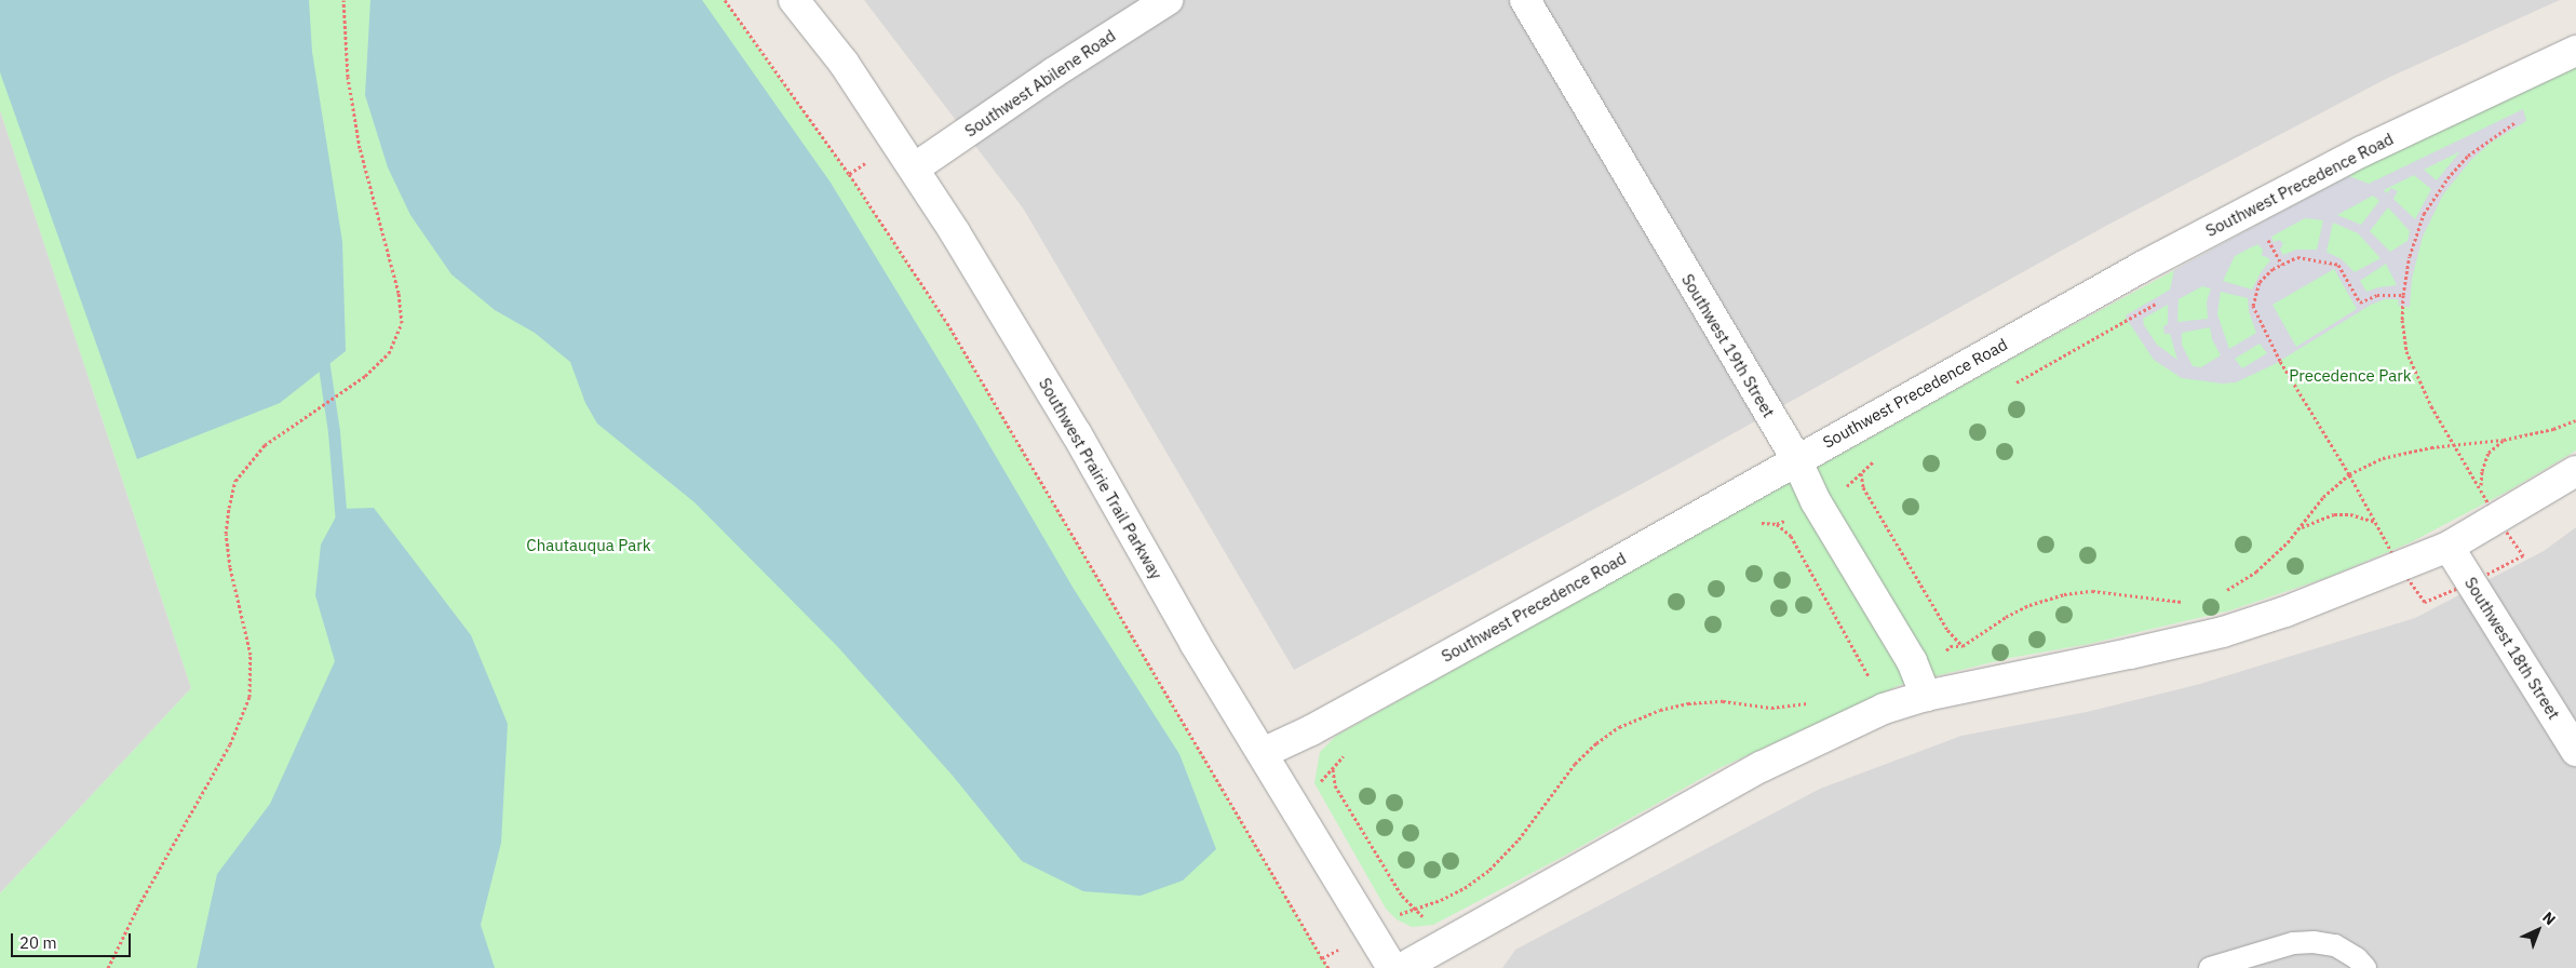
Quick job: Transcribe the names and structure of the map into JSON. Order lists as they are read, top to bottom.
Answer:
{
  "streets": {
    "street": [
      "Southwest Abilene Road",
      "Southwest Precedence Road",
      "Southwest 19th Street",
      "Southwest Prairie Trail Parkway",
      "Southwest 18th Street"
    ]
  },
  "crossings": [
    ["Southwest Abilene Road", "Southwest Prairie Trail Parkway"],
    ["Southwest Precedence Road", "Southwest 19th Street"],
    ["Southwest Precedence Road", "Southwest Prairie Trail Parkway"]
  ],
  "parks": ["Precedence Park", "Chautauqua Park"],
  "scale_bar": "20 m",
  "north": "top right"
}
